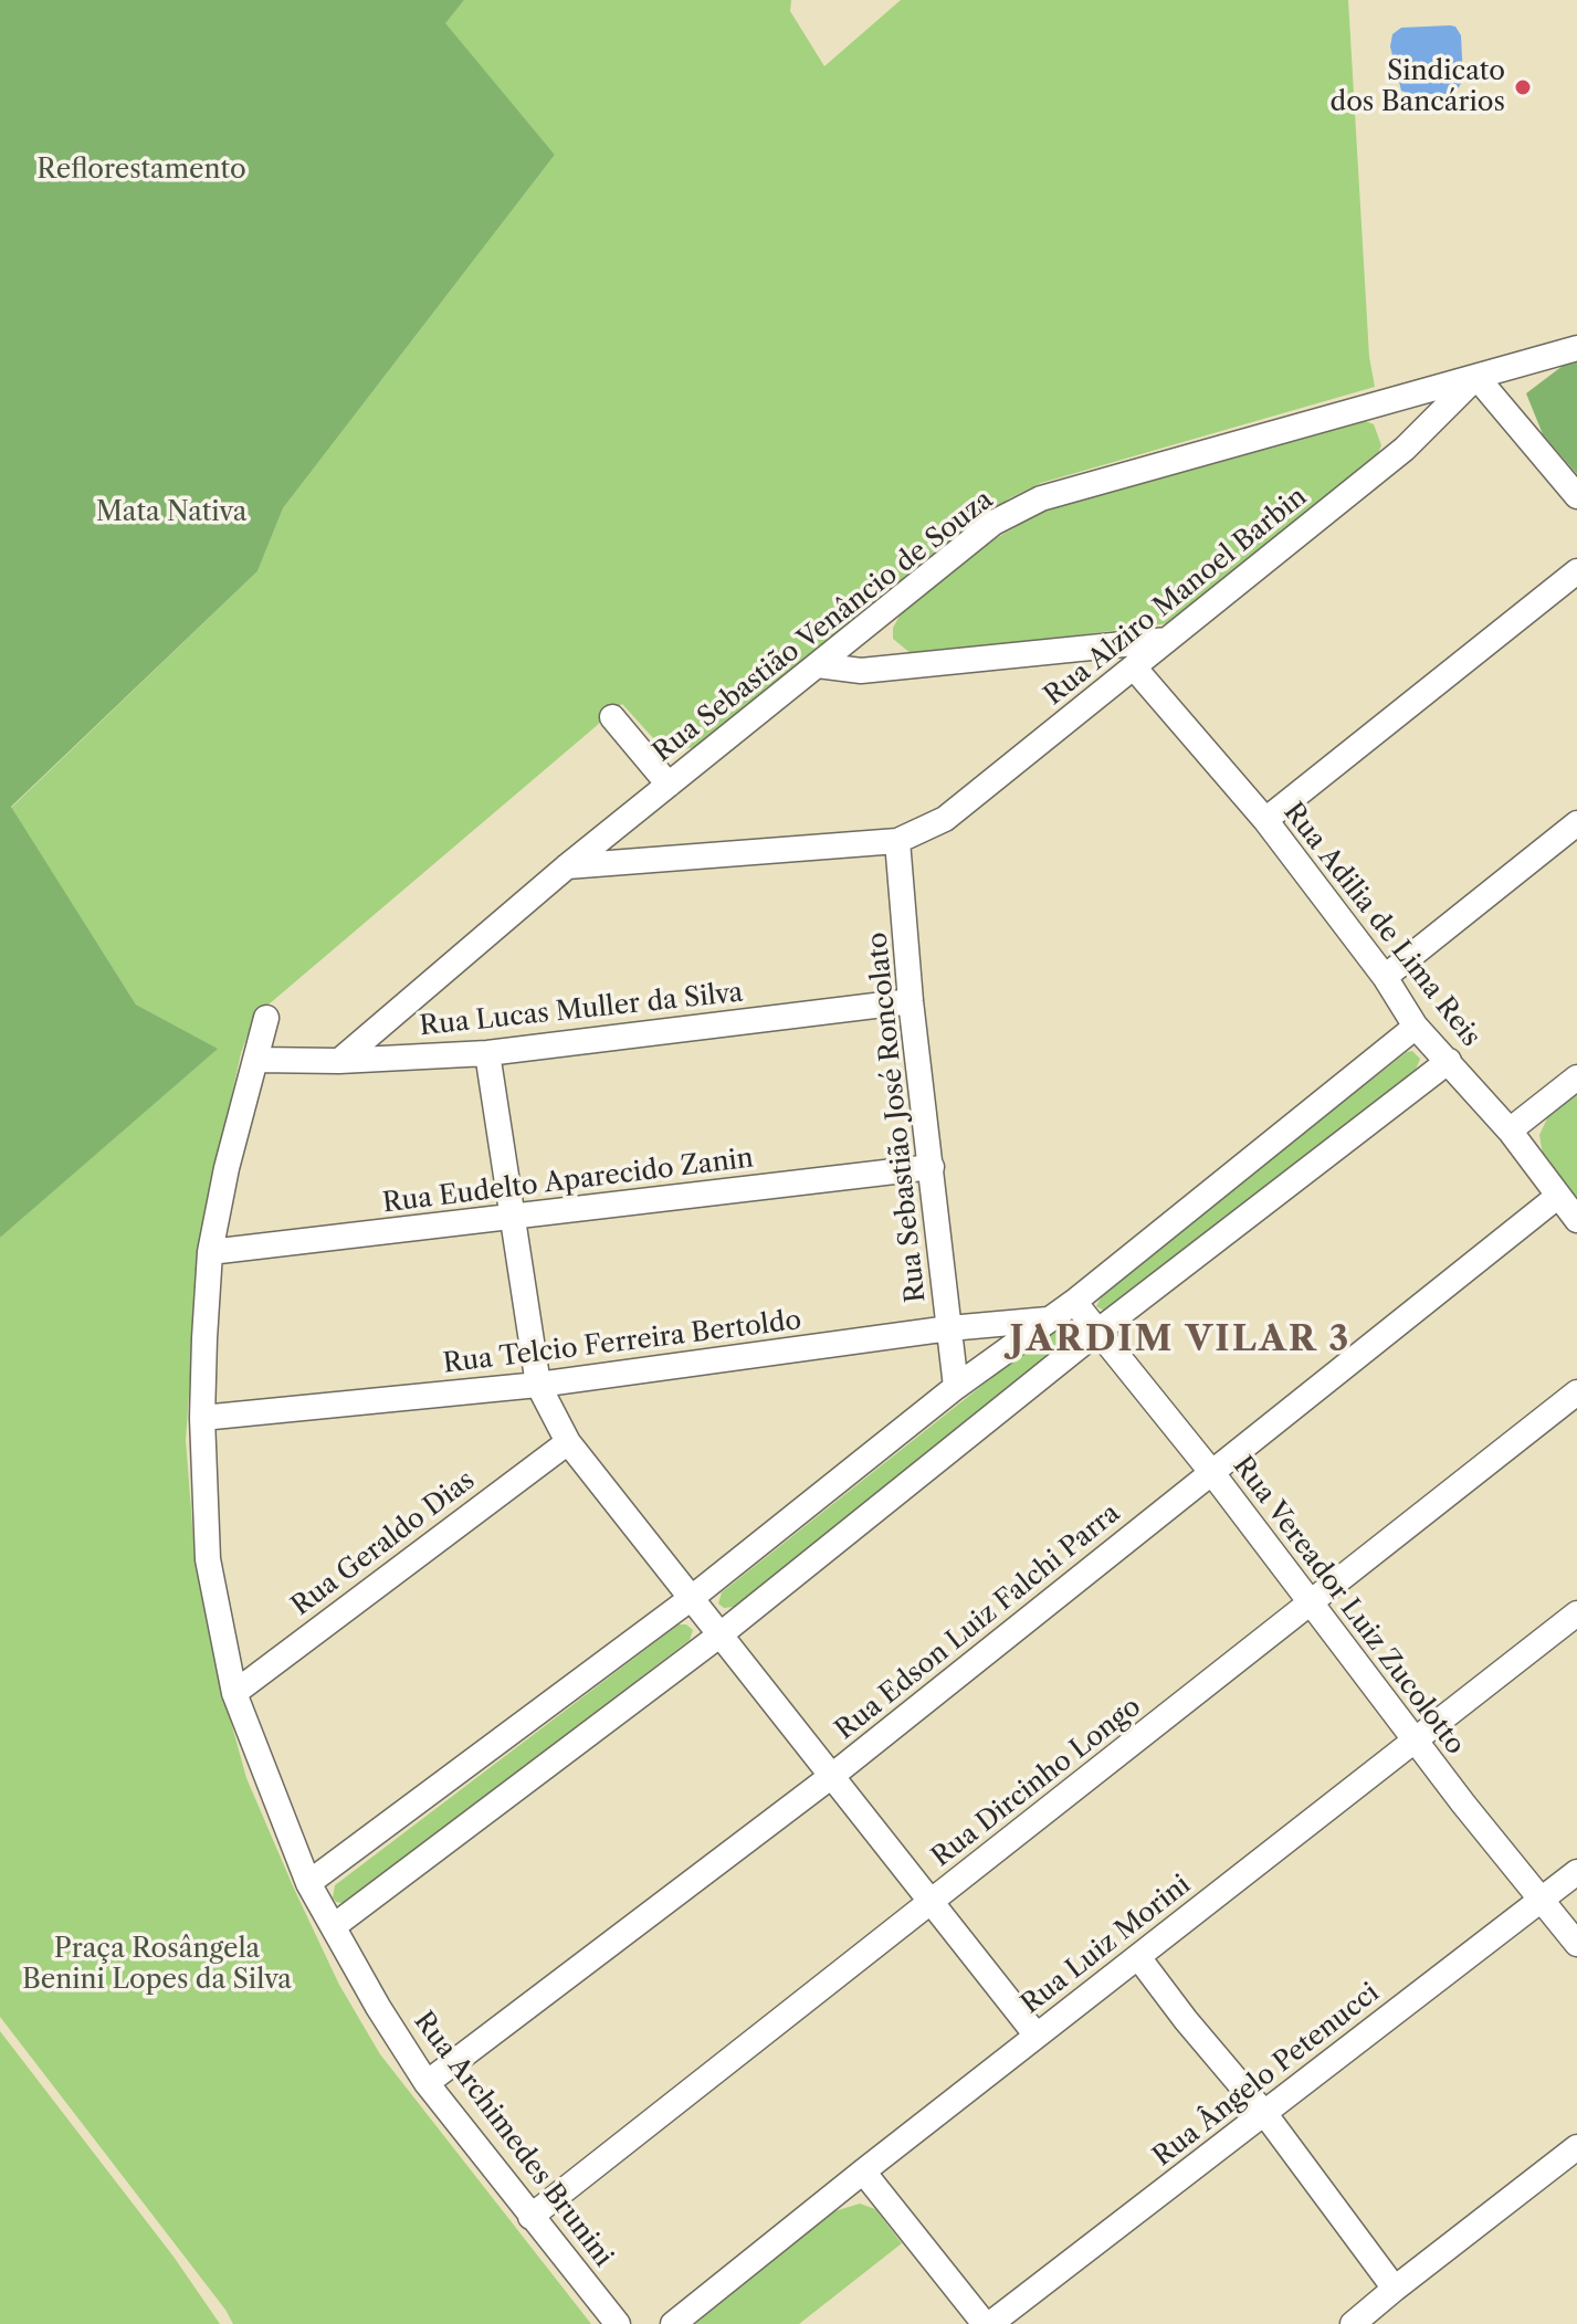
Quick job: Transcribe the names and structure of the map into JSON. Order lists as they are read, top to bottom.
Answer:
{
  "streets": {
    "street": [
      "Rua Alziro Manoel Barbin",
      "Rua Sebastião Venâncio de Souza",
      "Rua Adilia de Lima Reis",
      "Rua Lucas Muller da Silva",
      "Rua Sebastião José Roncolato",
      "Rua Eudelto Aparecido Zanin",
      "Rua Telcio Ferreira Bertoldo",
      "Rua Geraldo Dias",
      "Rua Vereador Luiz Zucolotto",
      "Rua Edson Luiz Falchi Parra",
      "Rua Dircinho Longo",
      "Rua Luiz Morini",
      "Rua Ângelo Petenucci",
      "Rua Archimedes Brunini"
    ]
  },
  "crossings": [
    ["Rua Alziro Manoel Barbin", "Rua Sebastião Venâncio de Souza"],
    ["Rua Alziro Manoel Barbin", "Rua Adilia de Lima Reis"],
    ["Rua Alziro Manoel Barbin", "Rua Sebastião José Roncolato"],
    ["Rua Sebastião Venâncio de Souza", "Rua Lucas Muller da Silva"],
    ["Rua Adilia de Lima Reis", "Rua Edson Luiz Falchi Parra"],
    ["Rua Lucas Muller da Silva", "Rua Sebastião José Roncolato"],
    ["Rua Lucas Muller da Silva", "Rua Archimedes Brunini"],
    ["Rua Sebastião José Roncolato", "Rua Eudelto Aparecido Zanin"],
    ["Rua Sebastião José Roncolato", "Rua Telcio Ferreira Bertoldo"],
    ["Rua Eudelto Aparecido Zanin", "Rua Archimedes Brunini"],
    ["Rua Telcio Ferreira Bertoldo", "Rua Archimedes Brunini"],
    ["Rua Geraldo Dias", "Rua Archimedes Brunini"],
    ["Rua Vereador Luiz Zucolotto", "Rua Edson Luiz Falchi Parra"],
    ["Rua Vereador Luiz Zucolotto", "Rua Dircinho Longo"],
    ["Rua Vereador Luiz Zucolotto", "Rua Luiz Morini"],
    ["Rua Vereador Luiz Zucolotto", "Rua Ângelo Petenucci"],
    ["Rua Edson Luiz Falchi Parra", "Rua Archimedes Brunini"],
    ["Rua Dircinho Longo", "Rua Archimedes Brunini"]
  ],
  "districts": ["JARDIM VILAR 3"],
  "parks": ["Reflorestamento", "Mata Nativa", "Praça Rosângela Benini Lopes da Silva"],
  "places": ["Sindicato dos Bancários"]
}
